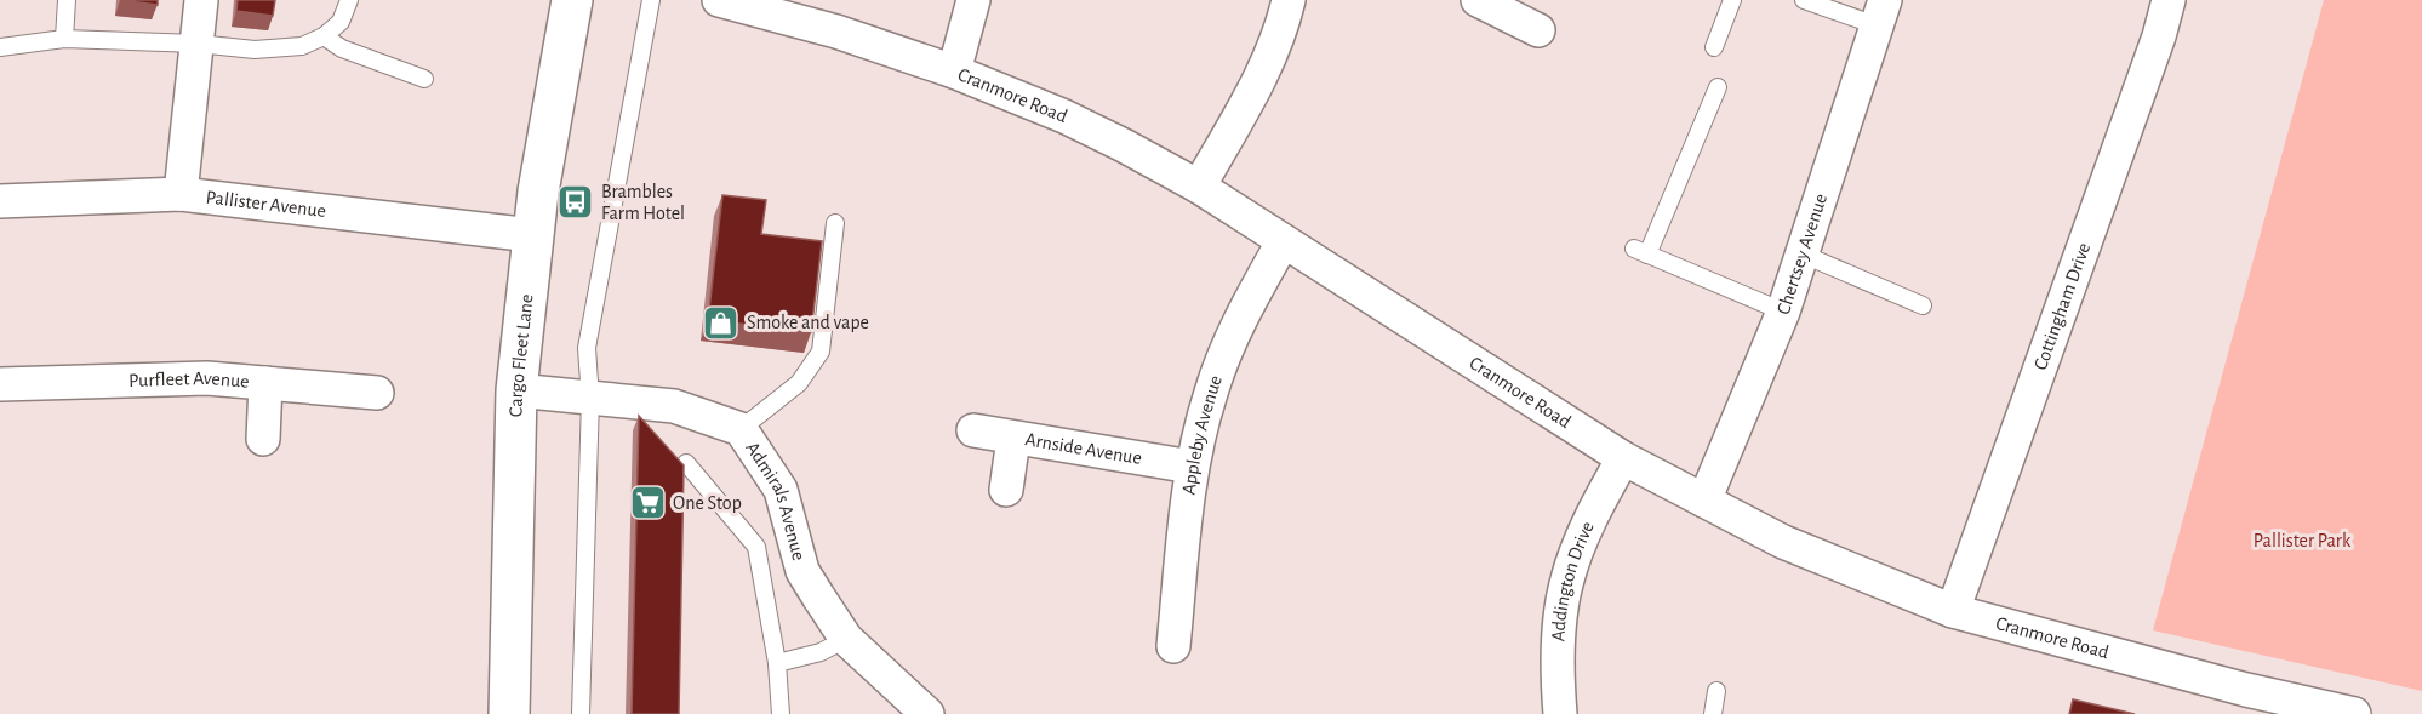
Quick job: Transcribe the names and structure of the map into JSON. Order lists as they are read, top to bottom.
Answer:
{
  "streets": {
    "main road": ["Cargo Fleet Lane"],
    "street": [
      "Cranmore Road",
      "Pallister Avenue",
      "Chertsey Avenue",
      "Cottingham Drive",
      "Purfleet Avenue",
      "Appleby Avenue",
      "Arnside Avenue",
      "Admirals Avenue",
      "Addington Drive"
    ]
  },
  "crossings": [
    ["Cranmore Road", "Chertsey Avenue"],
    ["Cranmore Road", "Cottingham Drive"],
    ["Cranmore Road", "Appleby Avenue"],
    ["Cranmore Road", "Addington Drive"],
    ["Pallister Avenue", "Cargo Fleet Lane"],
    ["Cargo Fleet Lane", "Admirals Avenue"],
    ["Appleby Avenue", "Arnside Avenue"]
  ],
  "parks": ["Pallister Park"],
  "places": {
    "bus stop": ["Brambles Farm Hotel"],
    "shop": ["Smoke and vape"],
    "supermarket": ["One Stop"]
  }
}
